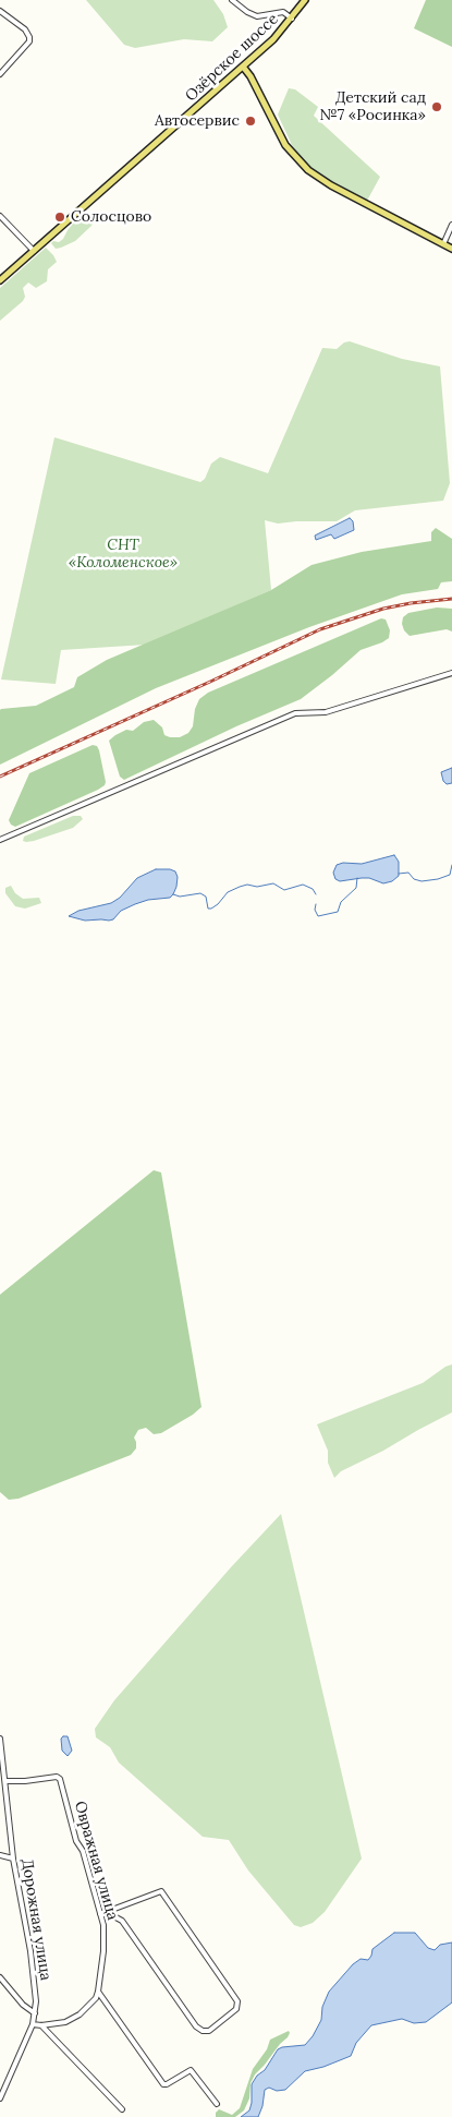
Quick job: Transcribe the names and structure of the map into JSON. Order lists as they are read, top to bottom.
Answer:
{
  "streets": {
    "main road": ["Озёрское шоссе"],
    "street": ["Овражная улица", "Дорожная улица"]
  },
  "crossings": [
    ["Овражная улица", "Дорожная улица"]
  ],
  "parks": ["СНТ «Коломенское»"],
  "places": ["Детский сад №7 «Росинка»", "Автосервис", "Солосцово"]
}
